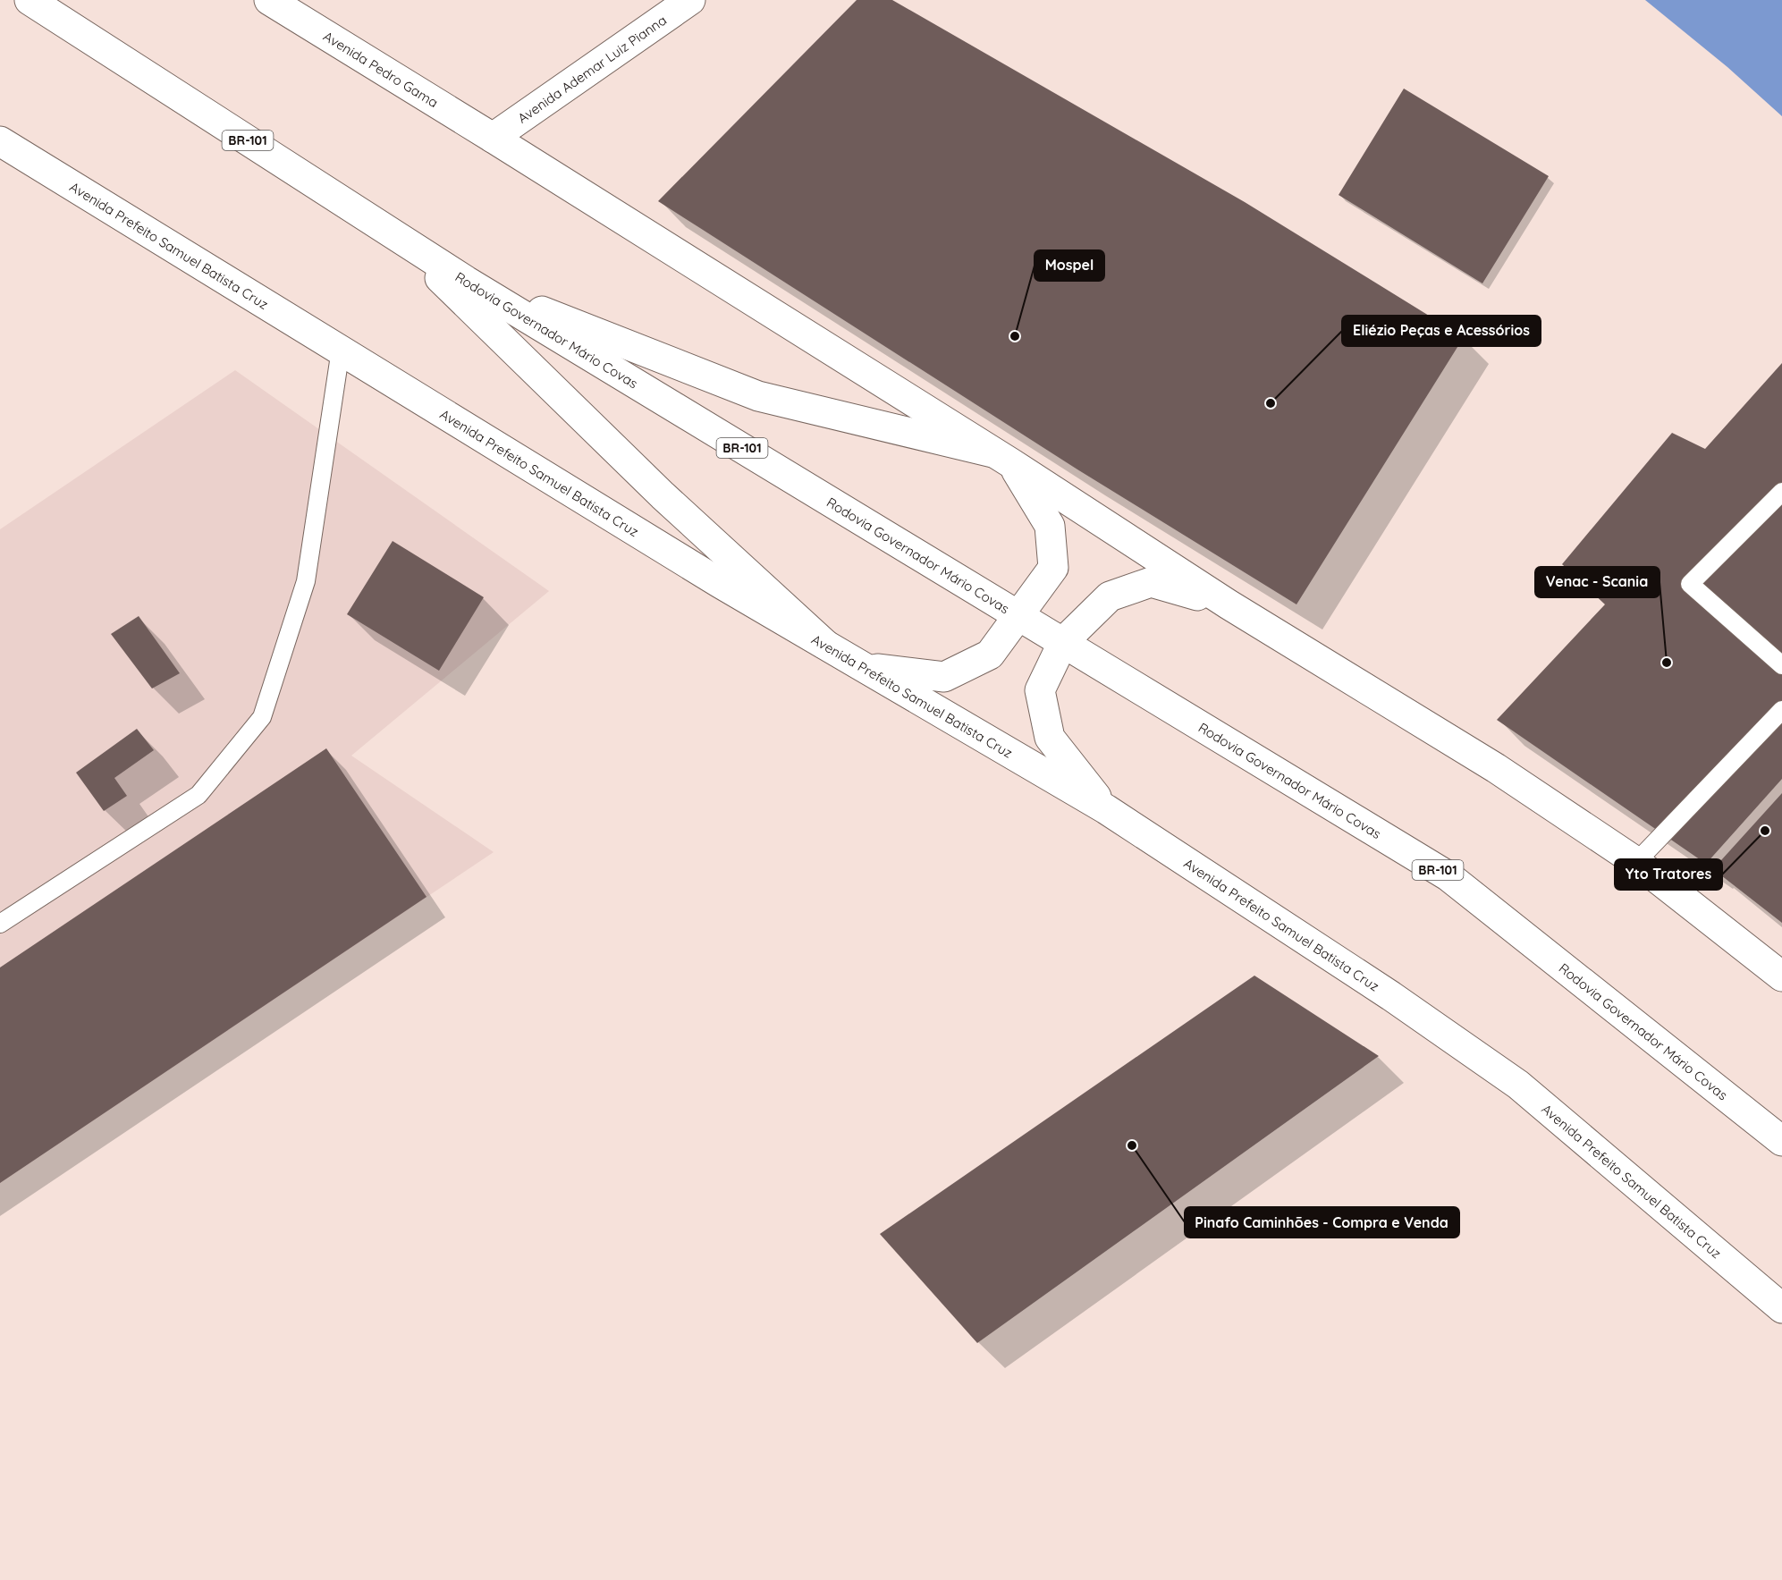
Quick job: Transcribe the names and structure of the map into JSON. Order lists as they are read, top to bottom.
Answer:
{
  "streets": {
    "main road": [
      "Avenida Pedro Gama",
      "Avenida Ademar Luiz Pianna",
      "BR-101",
      "Avenida Prefeito Samuel Batista Cruz",
      "Rodovia Governador Mário Covas"
    ]
  },
  "crossings": [
    ["Avenida Pedro Gama", "Avenida Ademar Luiz Pianna"]
  ],
  "places": [
    "Mospel",
    "Eliézio Peças e Acessórios",
    "Venac - Scania",
    "Yto Tratores",
    "Pinafo Caminhões - Compra e Venda"
  ]
}
